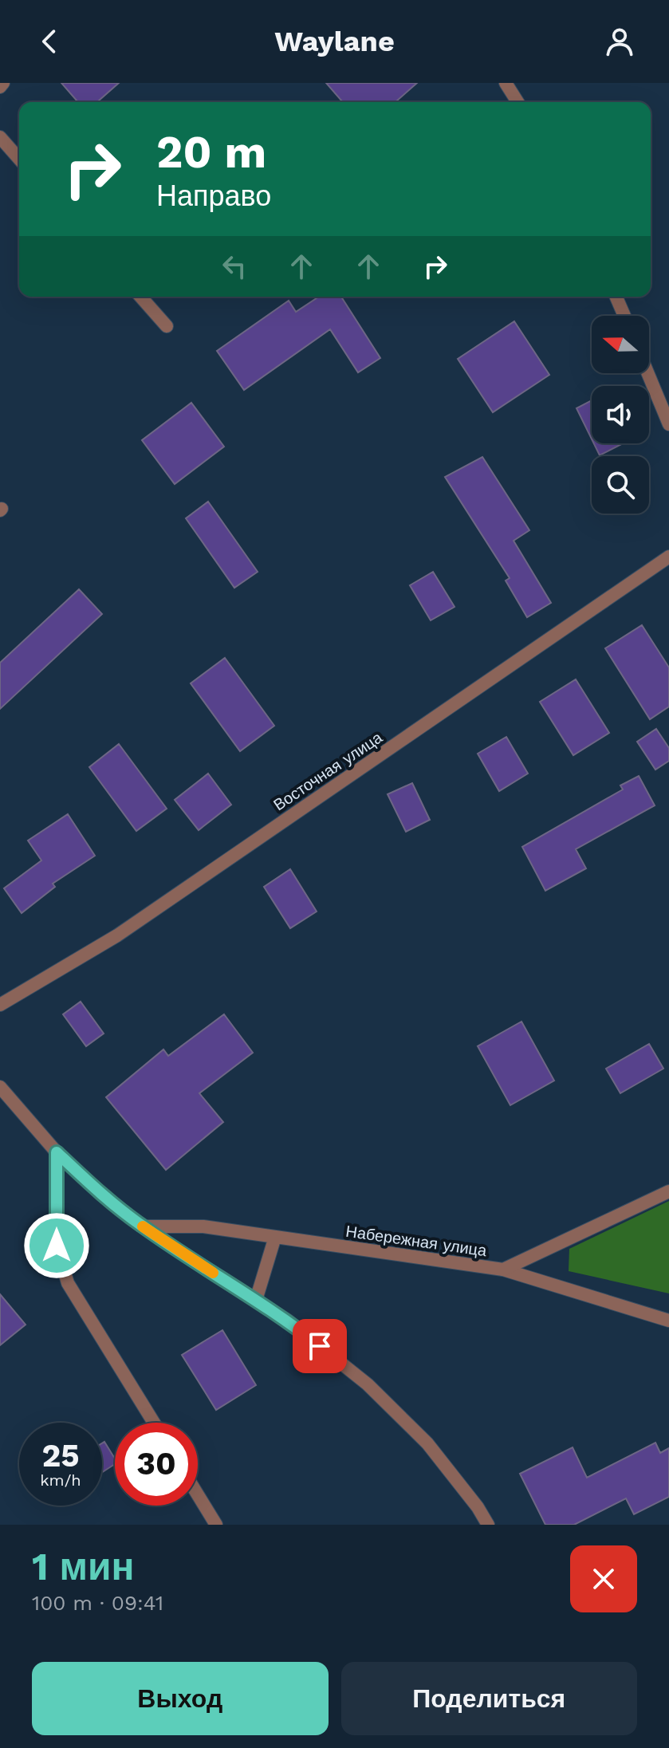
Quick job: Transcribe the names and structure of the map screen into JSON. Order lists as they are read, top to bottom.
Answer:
{
  "streets": {
    "street": ["Восточная улица", "Набережная улица"]
  },
  "north": "left",
  "page": {
    "header": "Waylane",
    "turn": ["20 m", "Направо"],
    "speed": "25 km/h",
    "limit": "30",
    "heading": ["1 мин", "100 m · 09:41"],
    "buttons": ["Выход", "Поделиться"]
  }
}
